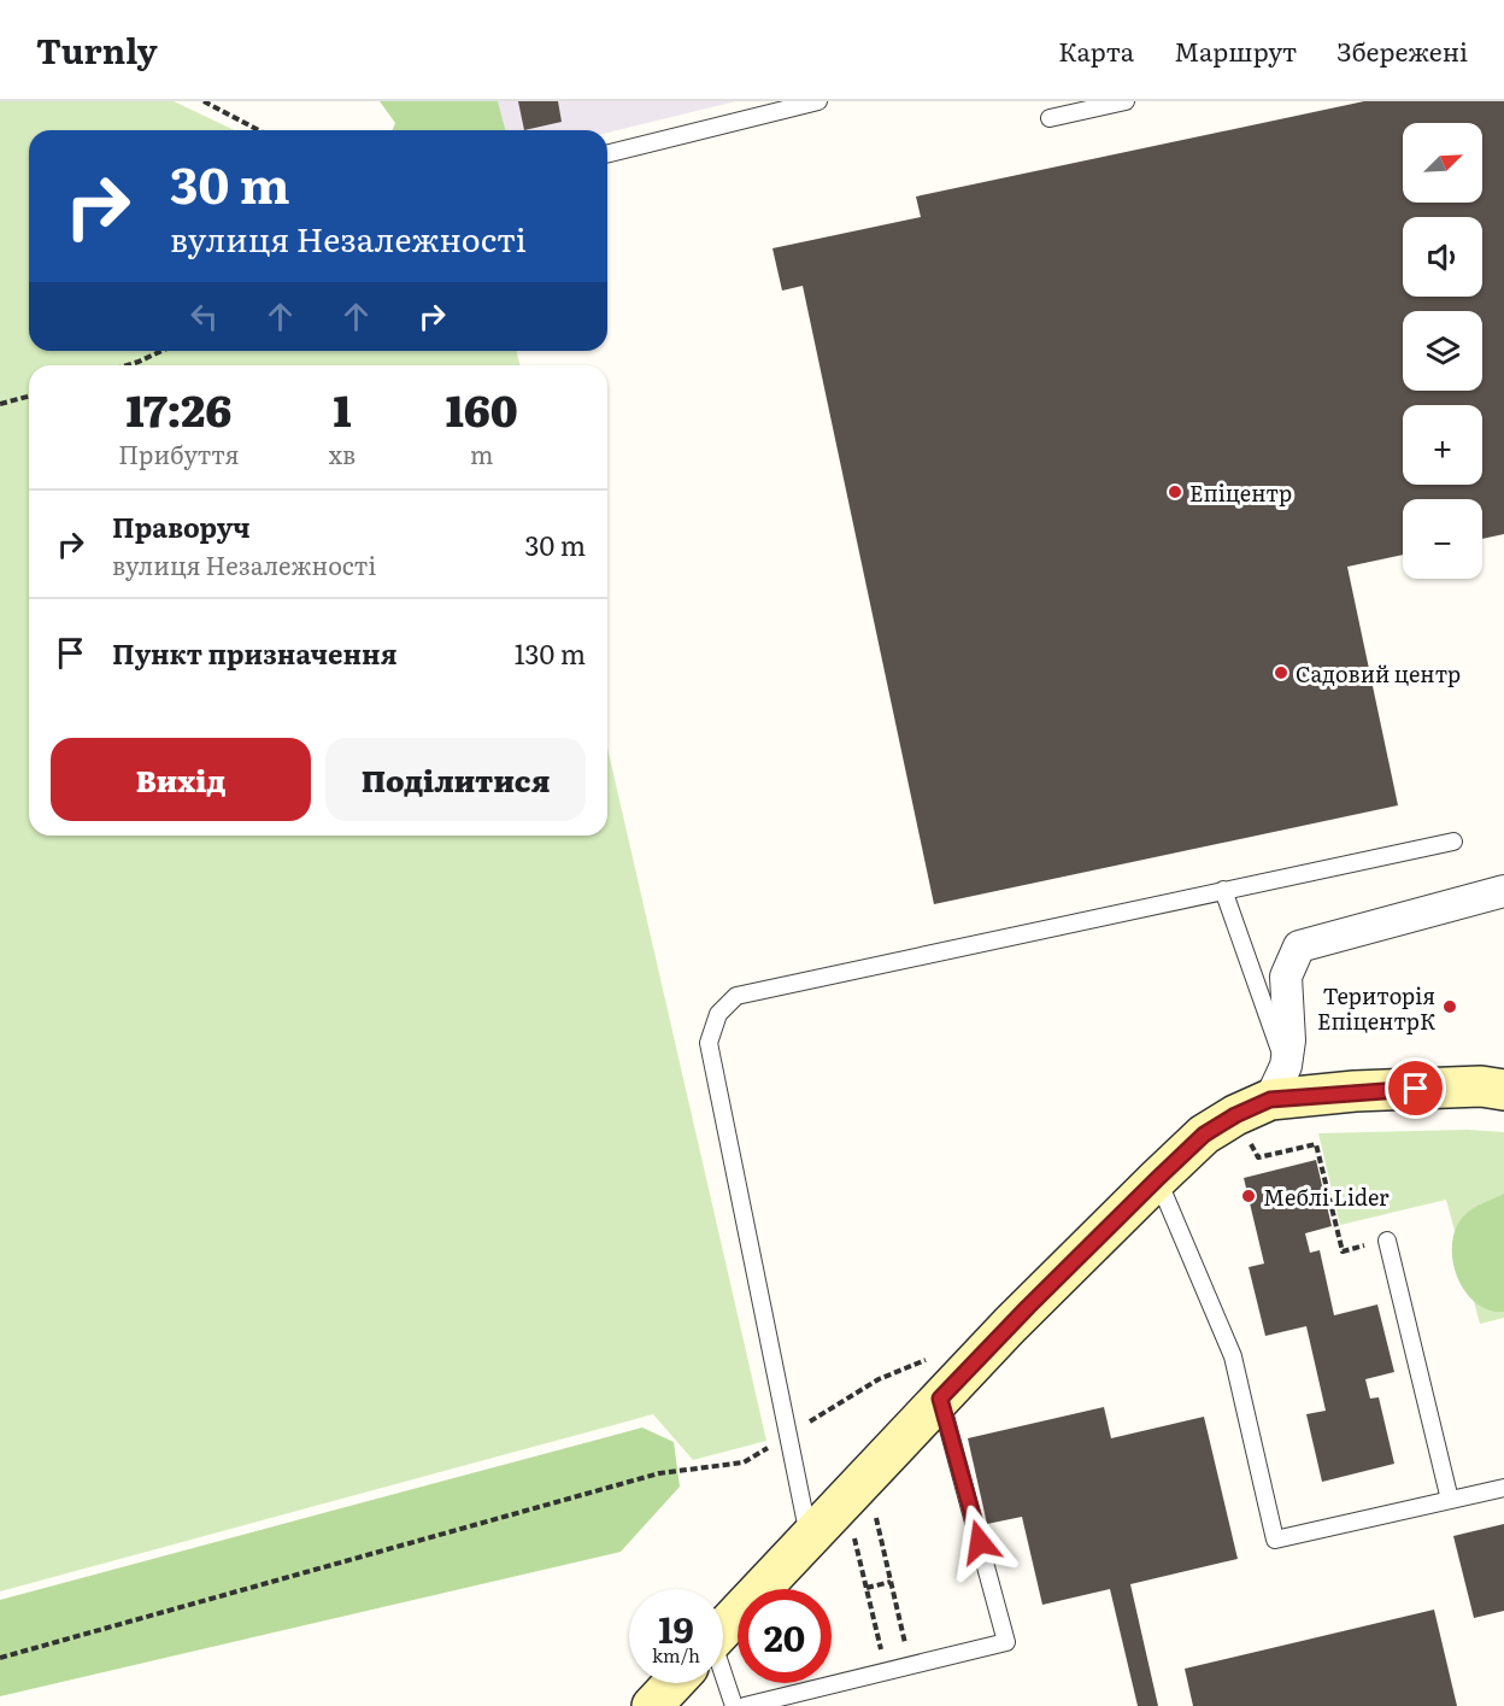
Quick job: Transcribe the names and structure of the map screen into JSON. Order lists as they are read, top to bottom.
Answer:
{
  "places": [
    "Епіцентр",
    "Садовий центр",
    "Територія ЕпіцентрК",
    "Меблі Lider"
  ],
  "north": "top right",
  "page": {
    "header": "Turnly",
    "nav": ["Карта", "Маршрут", "Збережені"],
    "map_buttons": ["+", "−"],
    "turn": ["30 m", "вулиця Незалежності"],
    "eta": [
      "17:26",
      "Прибуття",
      "1",
      "хв",
      "160",
      "m"
    ],
    "list": [
      {
        "name": "Праворуч",
        "note": "вулиця Незалежності",
        "value": "30 m"
      },
      {
        "name": "Пункт призначення",
        "value": "130 m"
      }
    ],
    "buttons": ["Вихід", "Поділитися"],
    "speed": "19 km/h",
    "limit": "20"
  }
}
